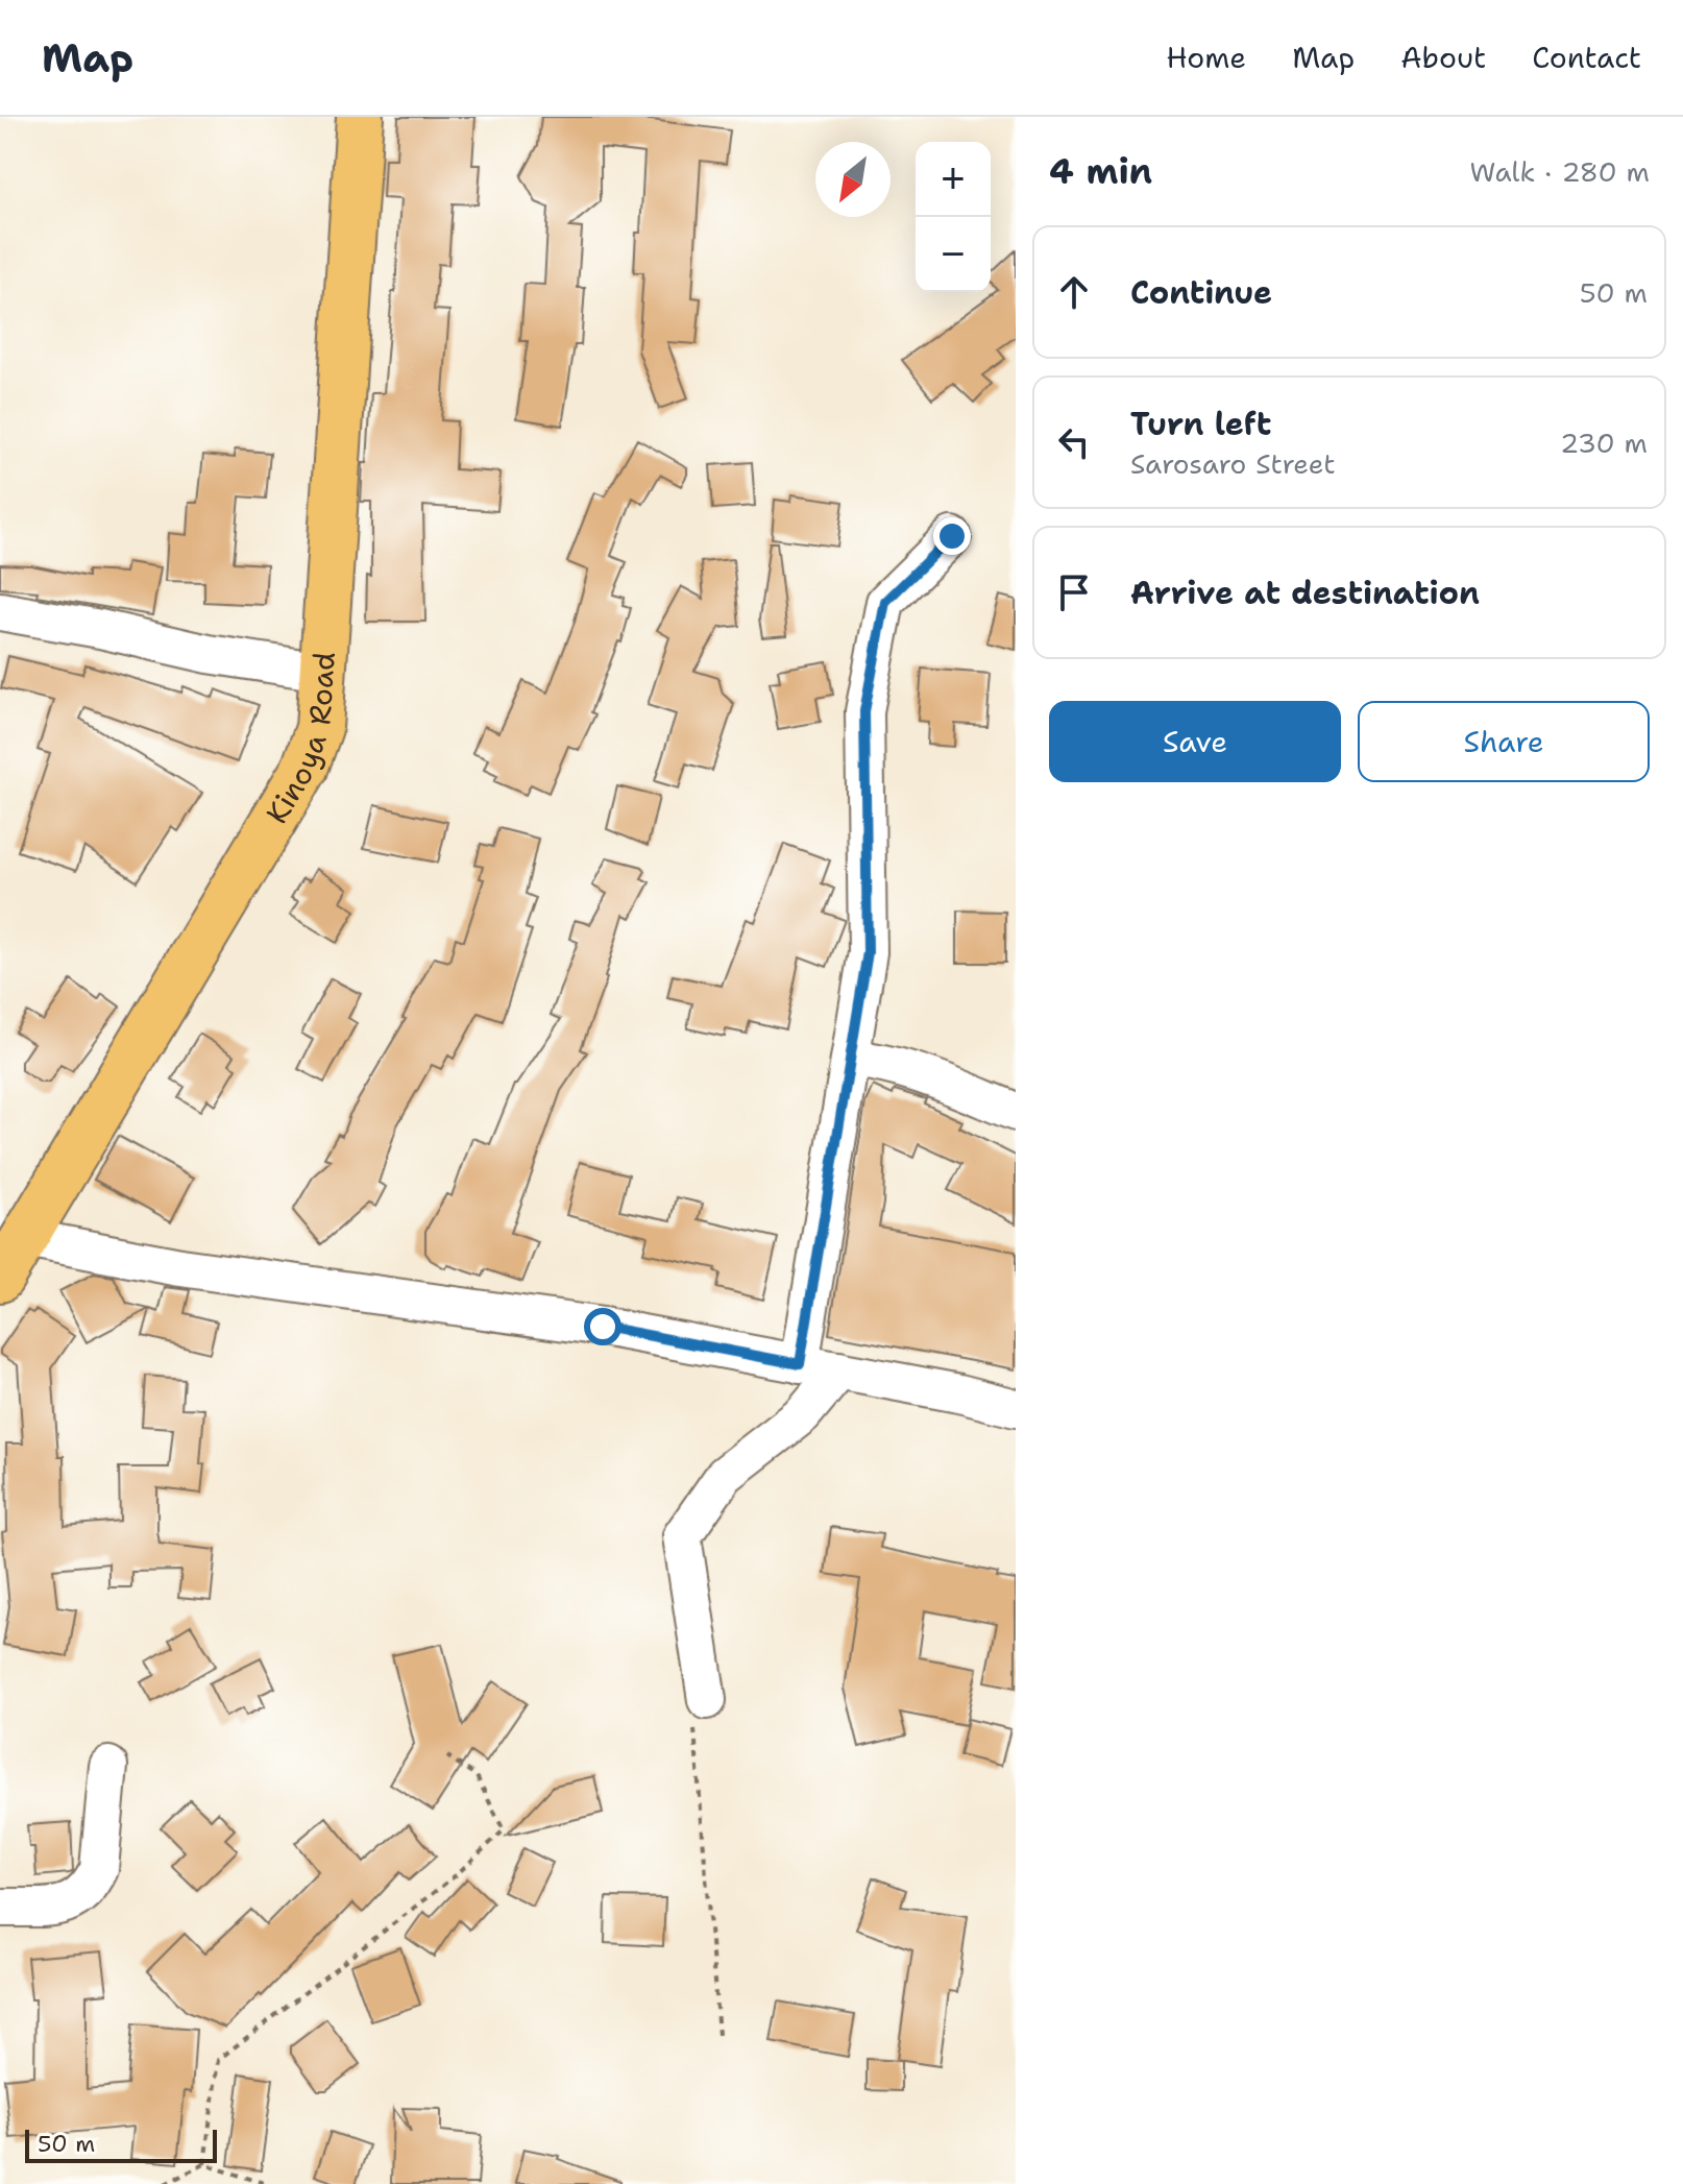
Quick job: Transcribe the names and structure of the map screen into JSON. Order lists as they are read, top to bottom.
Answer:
{
  "streets": {
    "main road": ["Kinoya Road"]
  },
  "scale_bar": "50 m",
  "north": "bottom left",
  "page": {
    "header": "Map",
    "nav": [
      "Home",
      "Map",
      "About",
      "Contact"
    ],
    "heading": ["4 min", "Walk · 280 m"],
    "map_buttons": ["+", "−"],
    "list": [
      ["Continue", "50 m"],
      ["Turn left", "Sarosaro Street", "230 m"],
      "Arrive at destination"
    ],
    "buttons": ["Save", "Share"],
    "scale": "50 m"
  }
}
